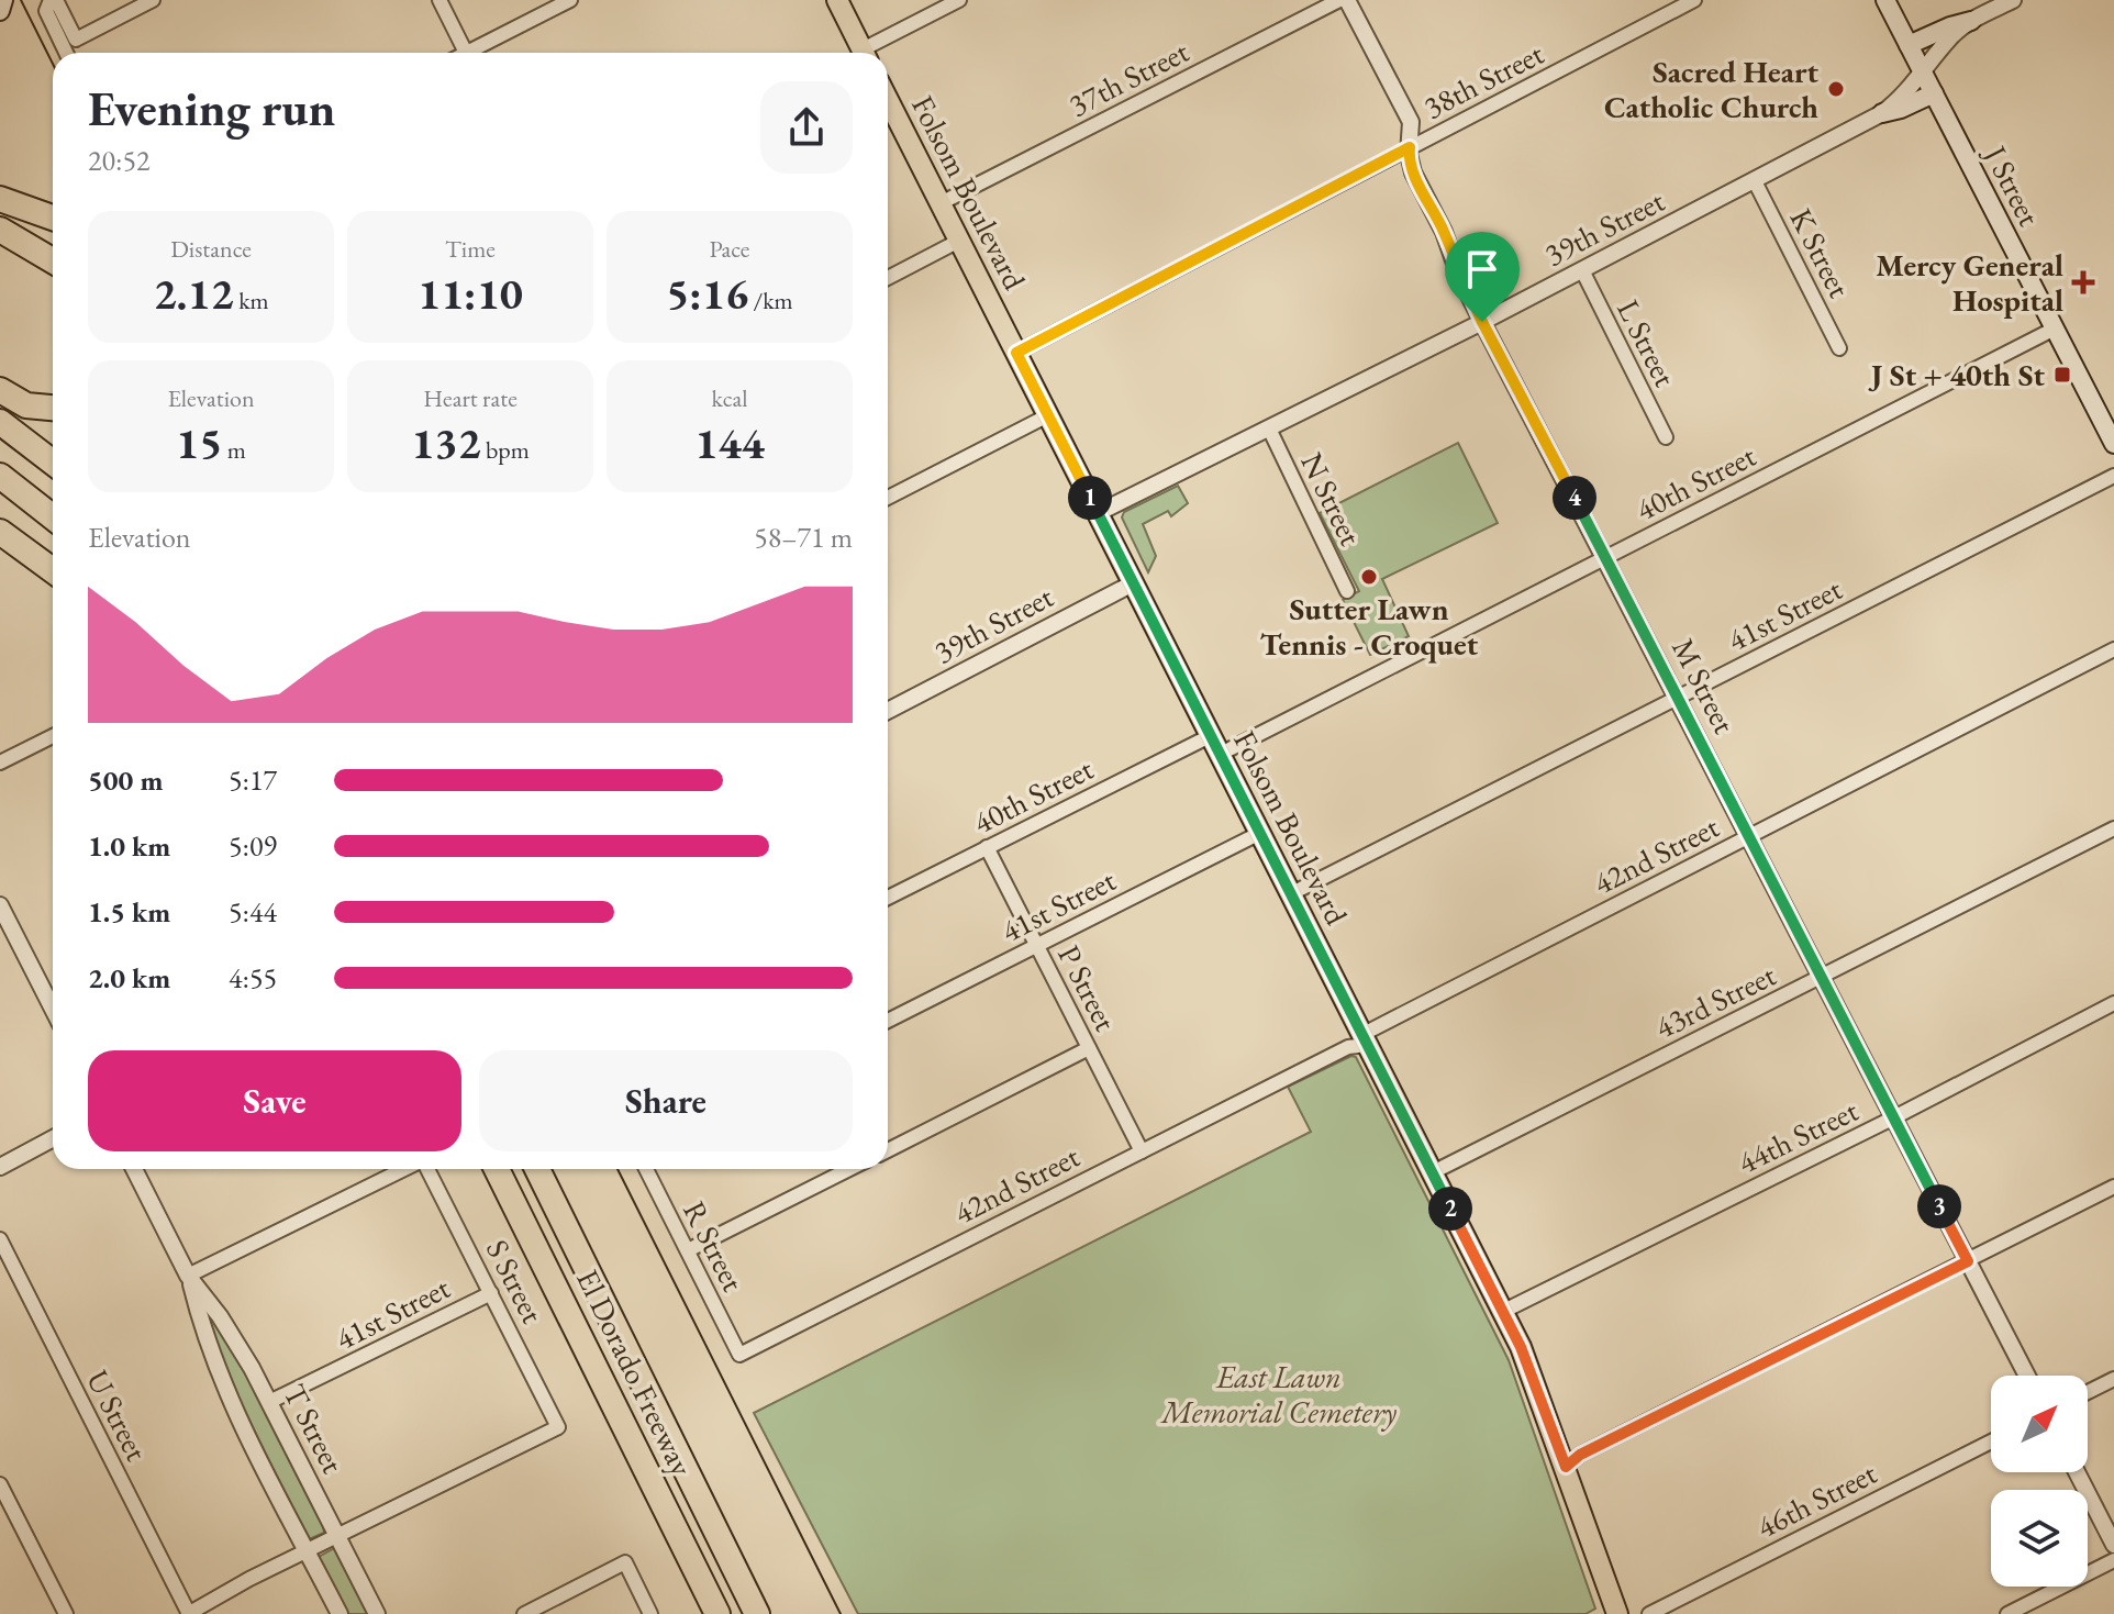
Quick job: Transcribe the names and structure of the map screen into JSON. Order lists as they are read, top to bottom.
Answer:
{
  "streets": {
    "highway": ["El Dorado Freeway"],
    "main road": ["J Street", "Folsom Boulevard"],
    "street": [
      "37th Street",
      "38th Street",
      "39th Street",
      "K Street",
      "L Street",
      "40th Street",
      "N Street",
      "41st Street",
      "M Street",
      "42nd Street",
      "P Street",
      "43rd Street",
      "44th Street",
      "R Street",
      "S Street",
      "U Street",
      "T Street",
      "46th Street"
    ]
  },
  "crossings": [
    ["37th Street", "Folsom Boulevard"],
    ["38th Street", "Folsom Boulevard"],
    ["38th Street", "M Street"],
    ["J Street", "39th Street"],
    ["J Street", "40th Street"],
    ["Folsom Boulevard", "39th Street"],
    ["Folsom Boulevard", "40th Street"],
    ["Folsom Boulevard", "41st Street"],
    ["Folsom Boulevard", "42nd Street"],
    ["Folsom Boulevard", "43rd Street"],
    ["Folsom Boulevard", "44th Street"],
    ["39th Street", "K Street"],
    ["39th Street", "L Street"],
    ["39th Street", "N Street"],
    ["39th Street", "M Street"],
    ["40th Street", "M Street"],
    ["40th Street", "P Street"],
    ["41st Street", "M Street"],
    ["41st Street", "P Street"],
    ["41st Street", "S Street"],
    ["41st Street", "T Street"],
    ["M Street", "42nd Street"],
    ["M Street", "43rd Street"],
    ["M Street", "44th Street"],
    ["42nd Street", "P Street"],
    ["42nd Street", "R Street"],
    ["S Street", "T Street"]
  ],
  "parks": ["East Lawn Memorial Cemetery"],
  "places": {
    "other": ["Sacred Heart Catholic Church", "Sutter Lawn Tennis - Croquet"],
    "health": ["Mercy General Hospital"],
    "transit": ["J St + 40th St"]
  },
  "north": "top right",
  "page": {
    "heading": ["Evening run", "20:52"],
    "stats": [
      ["Distance", "2.12 km"],
      ["Time", "11:10"],
      ["Pace", "5:16 /km"],
      ["Elevation", "15 m"],
      ["Heart rate", "132 bpm"],
      ["kcal", "144"]
    ],
    "pins": [
      "1",
      "4",
      "3",
      "2"
    ],
    "chart": ["Elevation", "58–71 m"],
    "list": [
      {
        "name": "500 m",
        "note": "5:17"
      },
      {
        "name": "1.0 km",
        "note": "5:09"
      },
      {
        "name": "1.5 km",
        "note": "5:44"
      },
      {
        "name": "2.0 km",
        "note": "4:55"
      }
    ],
    "buttons": ["Save", "Share"]
  }
}
